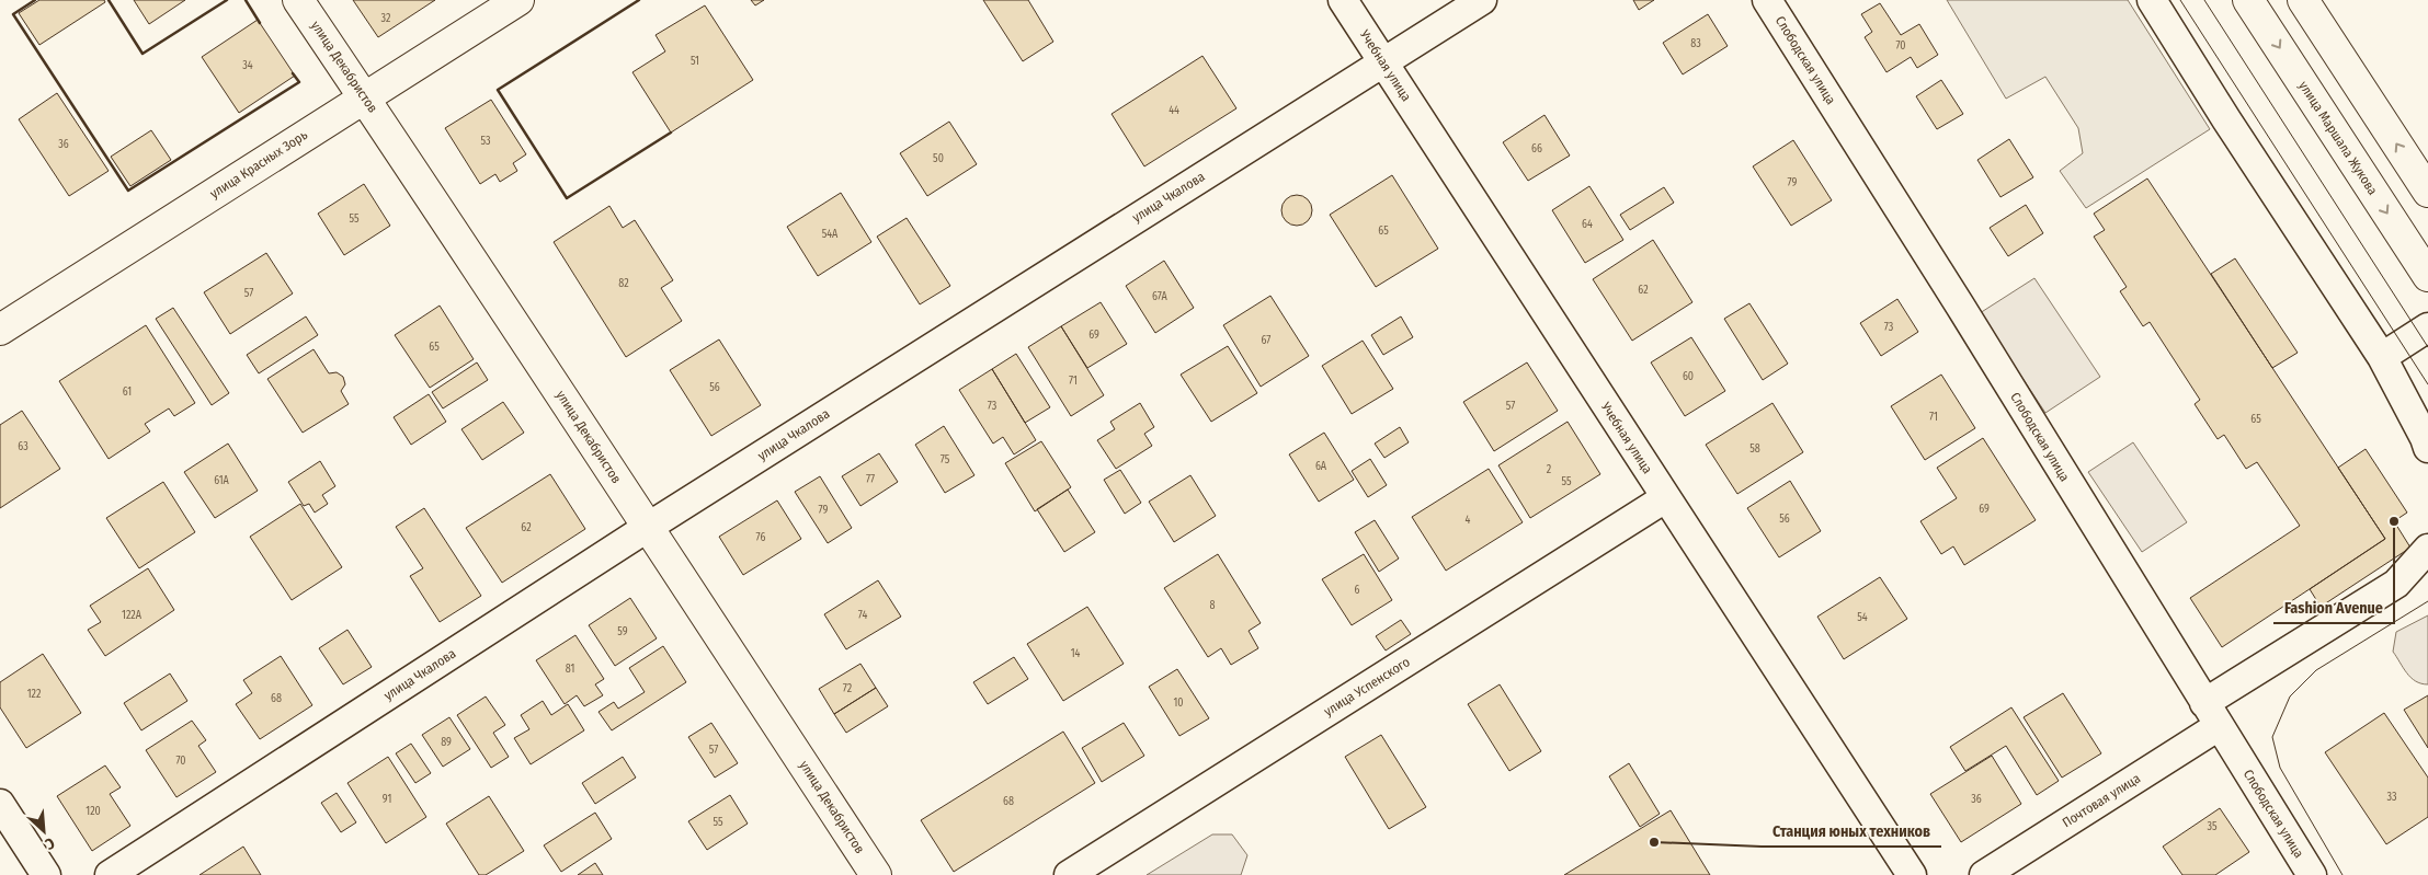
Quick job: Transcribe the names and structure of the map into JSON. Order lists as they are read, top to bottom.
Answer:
{
  "streets": {
    "main road": ["улица Декабристов", "улица Маршала Жукова", "улица Красных Зорь"],
    "street": [
      "Слободская улица",
      "Учебная улица",
      "улица Чкалова",
      "улица Успенского",
      "Почтовая улица"
    ]
  },
  "crossings": [
    ["Слободская улица", "Почтовая улица"],
    ["Учебная улица", "улица Чкалова"],
    ["Учебная улица", "улица Успенского"],
    ["улица Декабристов", "улица Красных Зорь"],
    ["улица Декабристов", "улица Чкалова"]
  ],
  "places": ["Fashion Avenue", "Станция юных техников"],
  "house_numbers": [
    "32",
    "83",
    "70",
    "51",
    "34",
    "44",
    "53",
    "36",
    "66",
    "50",
    "79",
    "55",
    "64",
    "65",
    "54А",
    "82",
    "62",
    "57",
    "67А",
    "73",
    "69",
    "67",
    "65",
    "60",
    "71",
    "56",
    "61",
    "73",
    "57",
    "71",
    "65",
    "63",
    "58",
    "75",
    "6А",
    "2",
    "77",
    "61А",
    "55",
    "69",
    "79",
    "56",
    "4",
    "62",
    "76",
    "6",
    "8",
    "122А",
    "74",
    "54",
    "59",
    "14",
    "81",
    "72",
    "122",
    "68",
    "10",
    "89",
    "57",
    "70",
    "33",
    "91",
    "36",
    "68",
    "120",
    "55",
    "35"
  ],
  "north": "bottom right"
}
